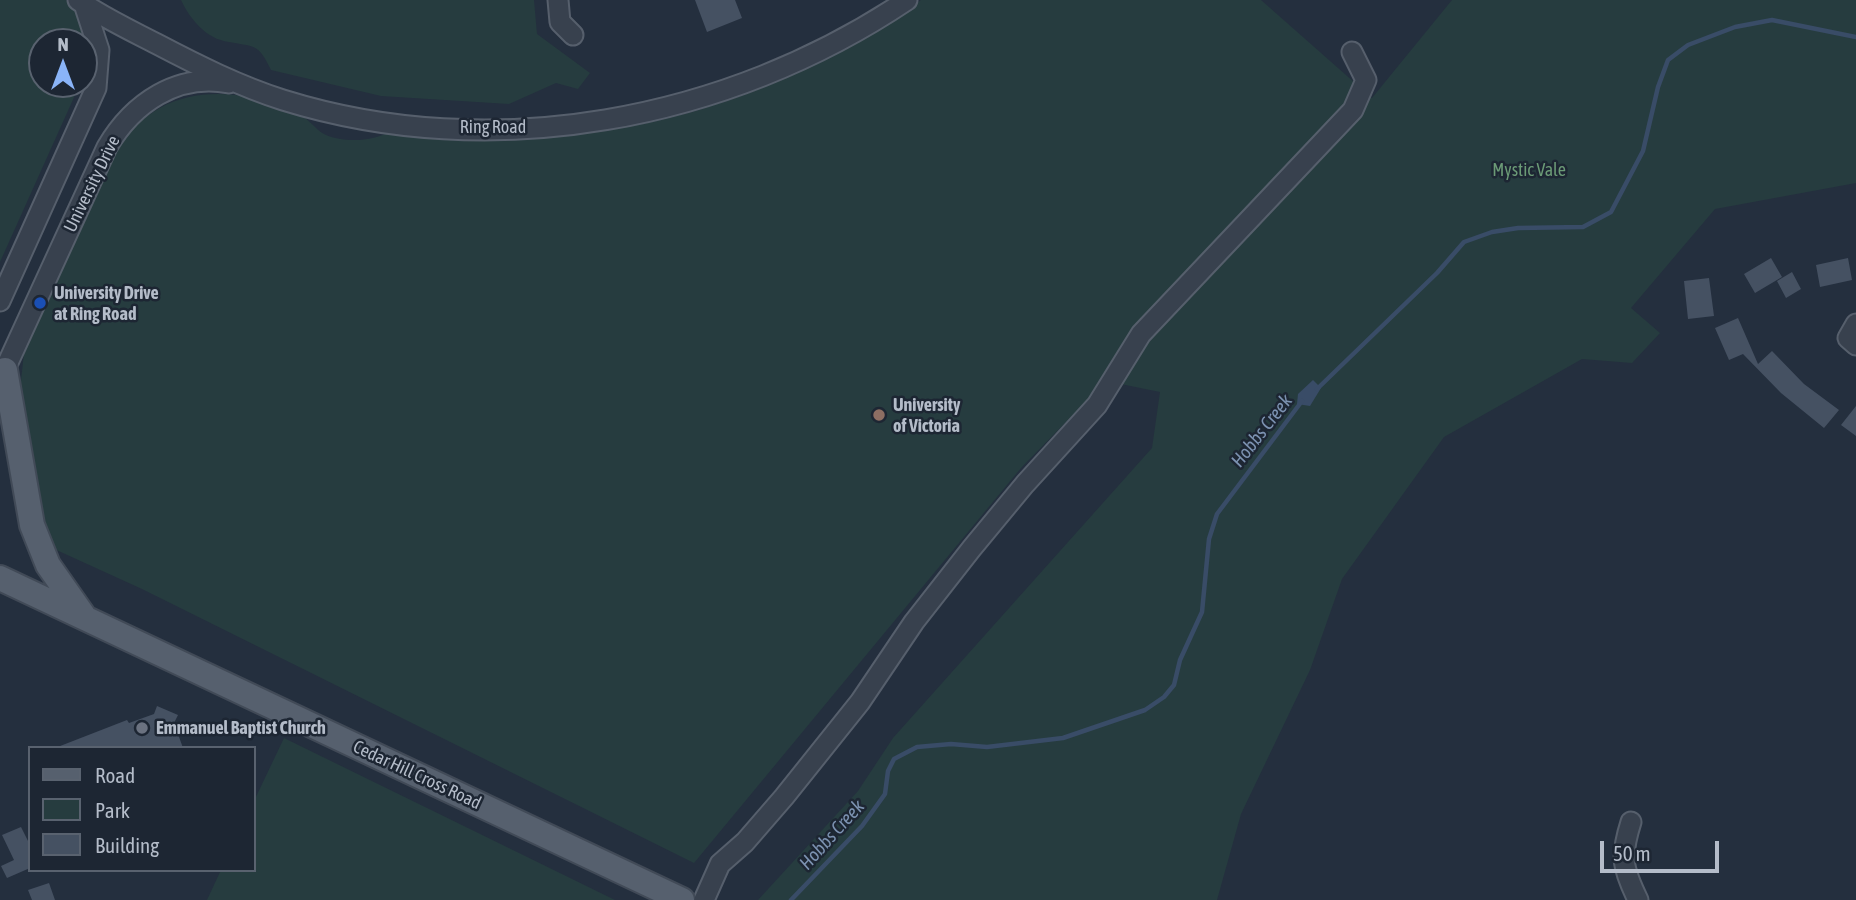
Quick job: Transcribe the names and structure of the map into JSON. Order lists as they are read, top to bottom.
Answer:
{
  "streets": {
    "main road": ["Cedar Hill Cross Road"],
    "street": ["Ring Road", "University Drive"]
  },
  "crossings": [
    ["Ring Road", "University Drive"]
  ],
  "water": ["Hobbs Creek"],
  "parks": ["Mystic Vale"],
  "places": ["University Drive at Ring Road", "University of Victoria", "Emmanuel Baptist Church"],
  "legend": ["Road", "Park", "Building"],
  "scale_bar": "50 m",
  "north": "top"
}
